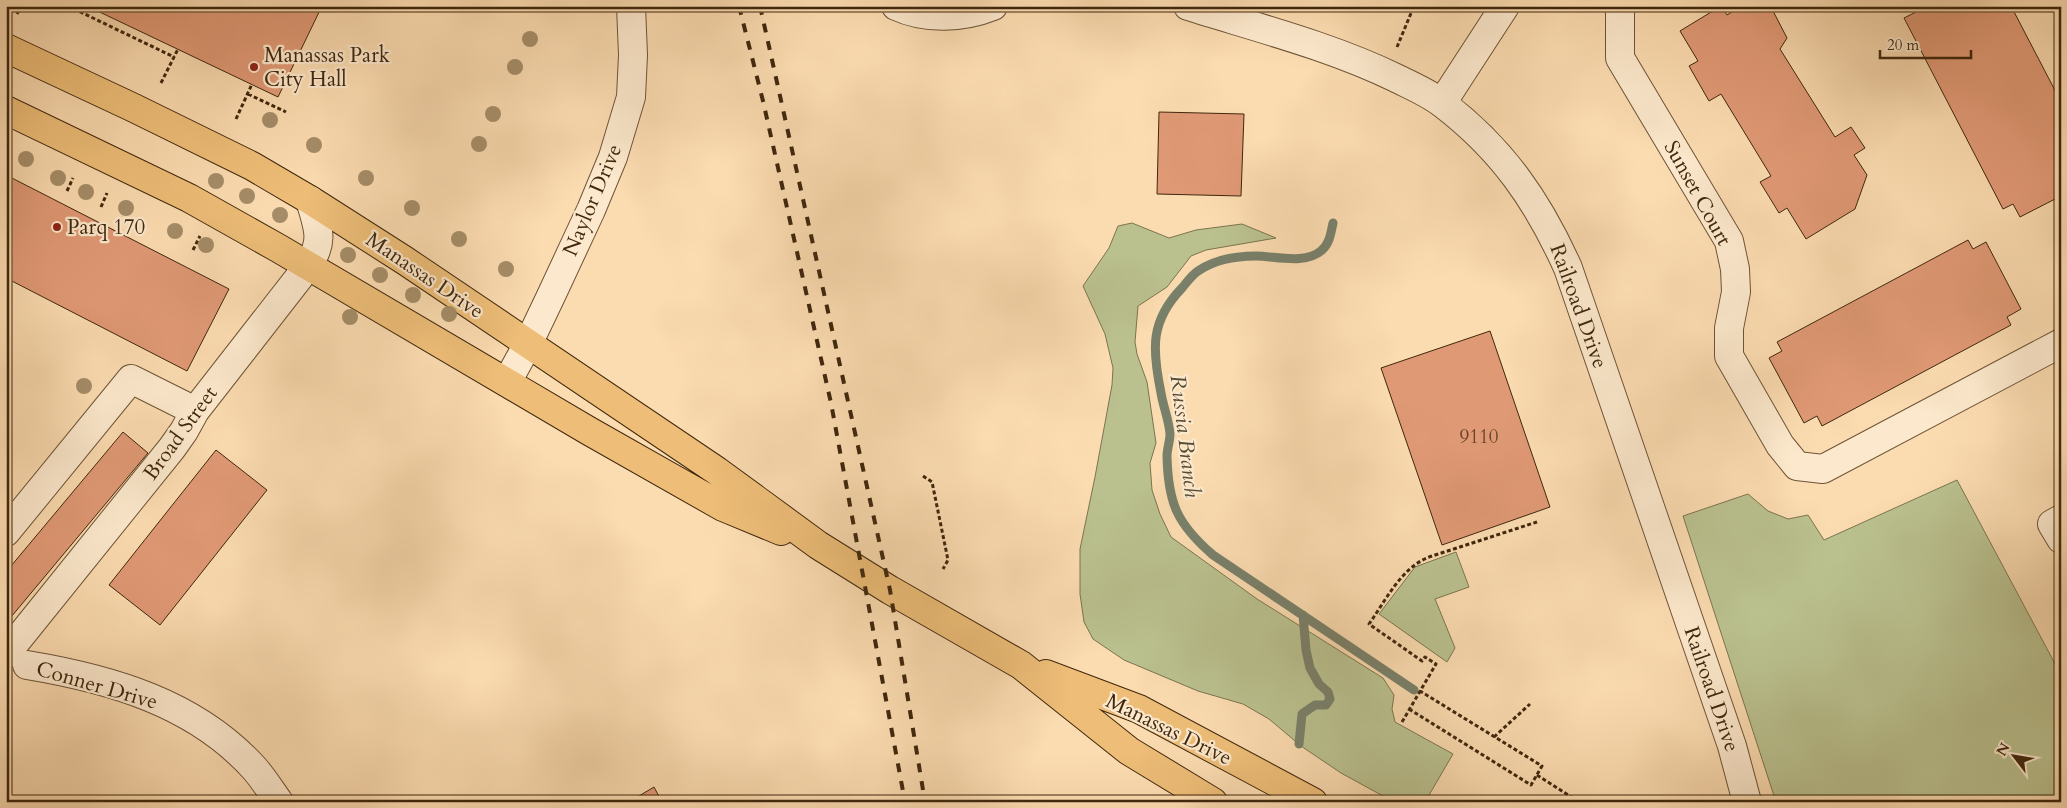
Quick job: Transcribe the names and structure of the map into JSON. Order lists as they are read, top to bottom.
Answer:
{
  "streets": {
    "main road": ["Manassas Drive"],
    "street": [
      "Sunset Court",
      "Naylor Drive",
      "Railroad Drive",
      "Broad Street",
      "Conner Drive"
    ]
  },
  "crossings": [
    ["Naylor Drive", "Manassas Drive"],
    ["Manassas Drive", "Broad Street"],
    ["Broad Street", "Conner Drive"]
  ],
  "water": ["Russia Branch"],
  "places": ["Manassas Park City Hall", "Parq 170"],
  "house_numbers": ["9110"],
  "scale_bar": "20 m",
  "north": "top left"
}
